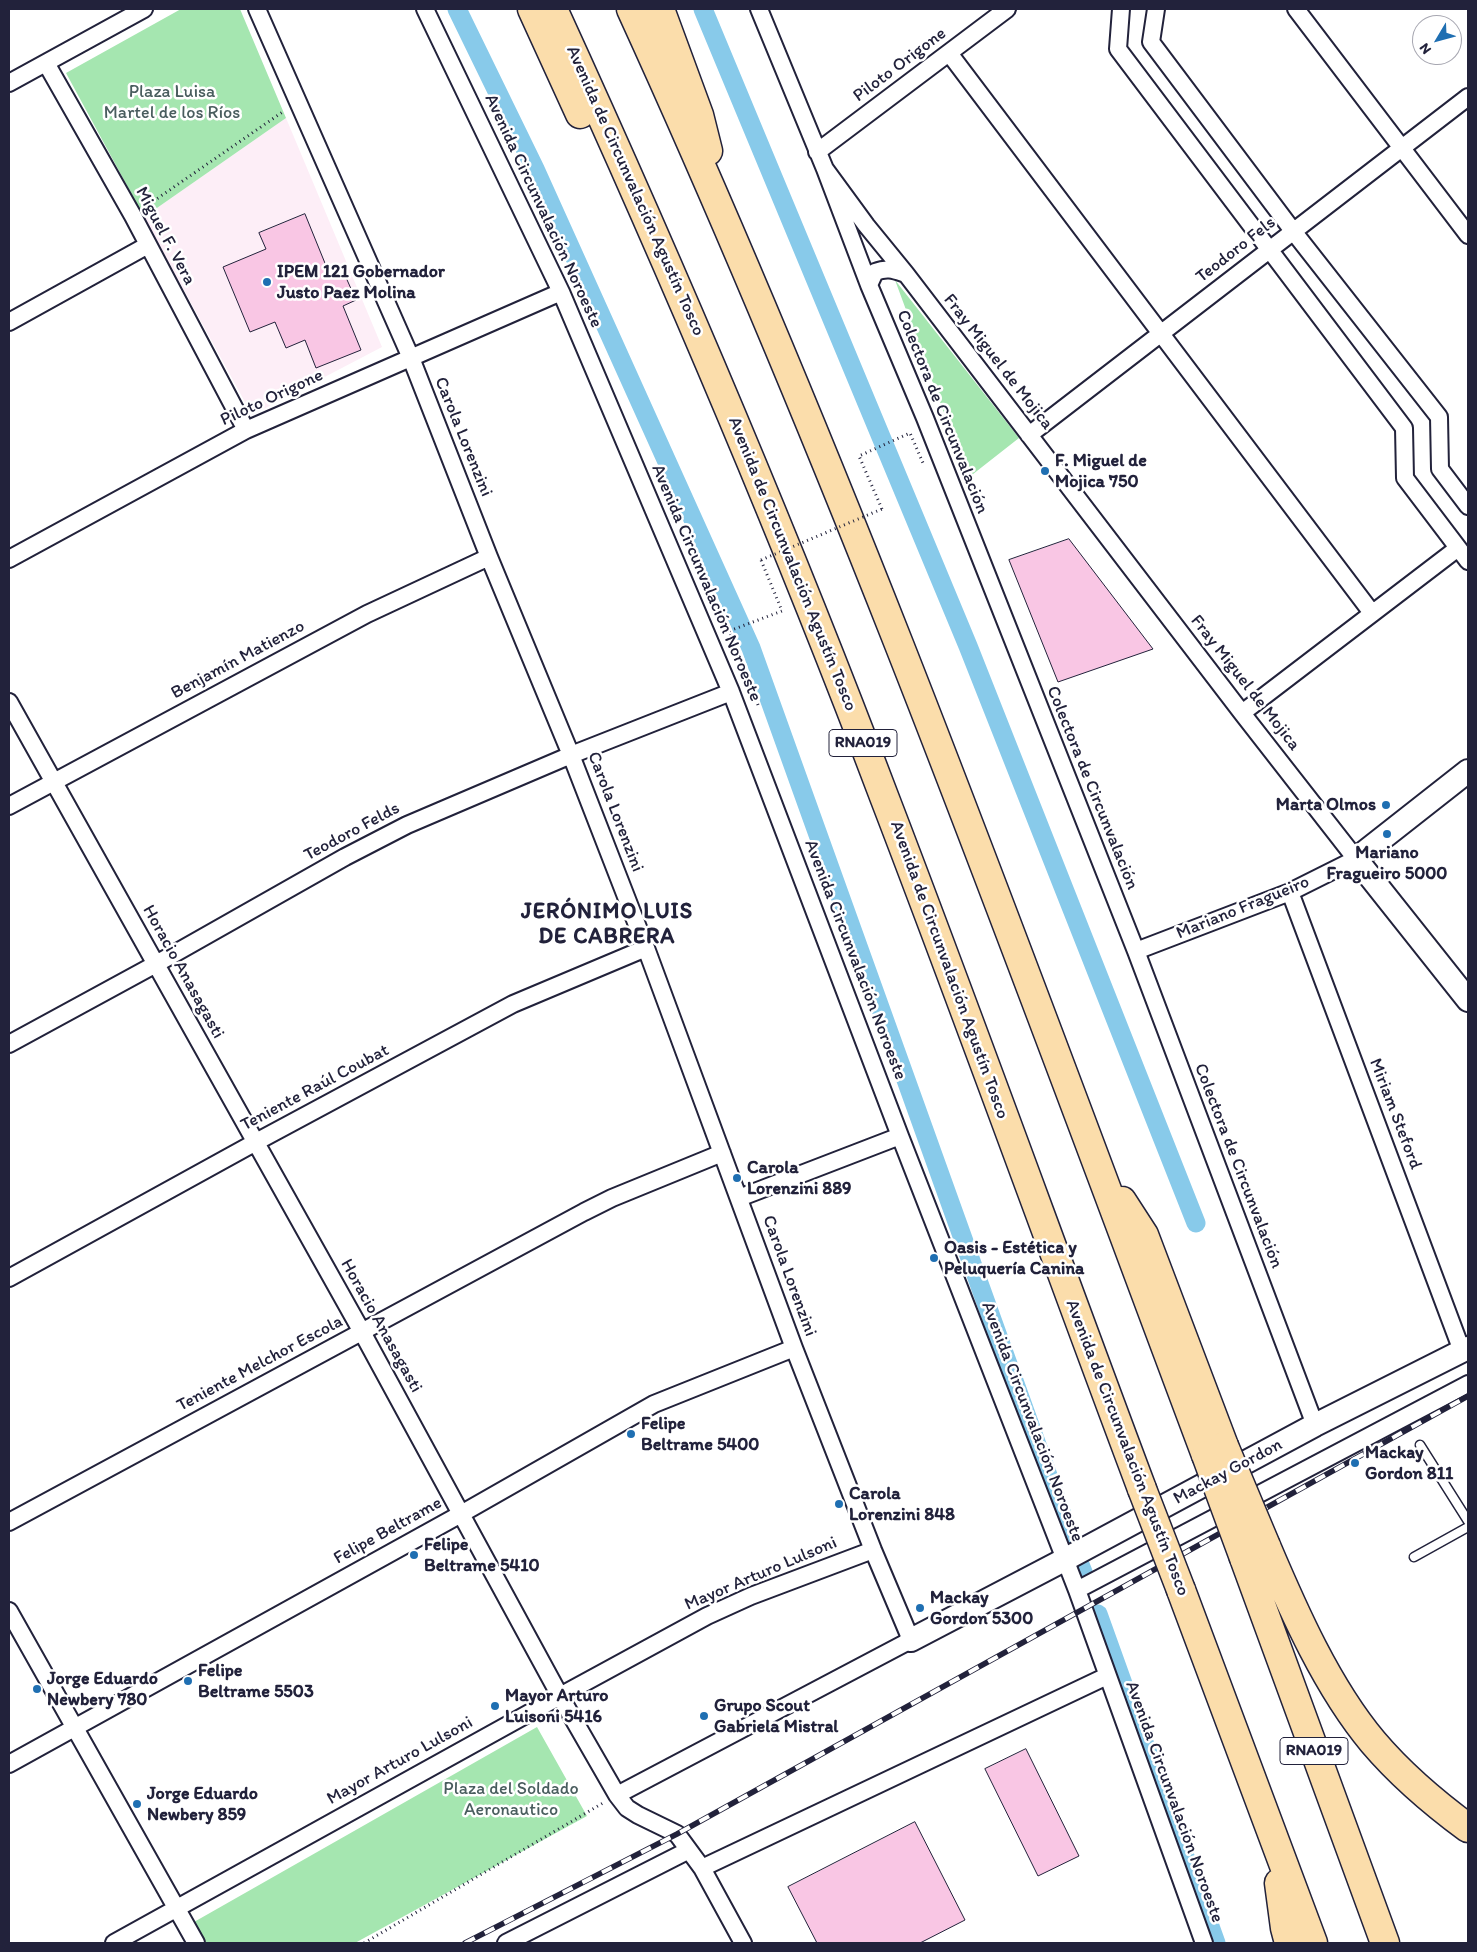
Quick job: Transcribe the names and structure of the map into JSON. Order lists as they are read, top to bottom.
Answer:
{
  "streets": {
    "highway": ["Avenida de Circunvalación Agustín Tosco", "RNA019"],
    "main road": ["Mariano Fragueiro", "Mackay Gordon"],
    "street": [
      "Piloto Origone",
      "Avenida Circunvalación Noroeste",
      "Miguel F. Vera",
      "Teodoro Fels",
      "Fray Miguel de Mojica",
      "Colectora de Circunvalación",
      "Carola Lorenzini",
      "Benjamín Matienzo",
      "Teodoro Felds",
      "Horacio Anasagasti",
      "Teniente Raúl Coubat",
      "Miriam Steford",
      "Teniente Melchor Escola",
      "Felipe Beltrame",
      "Mayor Arturo Lulsoni"
    ]
  },
  "crossings": [
    ["Piloto Origone", "Avenida Circunvalación Noroeste"],
    ["Piloto Origone", "Miguel F. Vera"],
    ["Piloto Origone", "Fray Miguel de Mojica"],
    ["Piloto Origone", "Carola Lorenzini"],
    ["Avenida Circunvalación Noroeste", "Teodoro Felds"],
    ["Avenida Circunvalación Noroeste", "Mackay Gordon"],
    ["Teodoro Fels", "Fray Miguel de Mojica"],
    ["Fray Miguel de Mojica", "Colectora de Circunvalación"],
    ["Fray Miguel de Mojica", "Mariano Fragueiro"],
    ["Colectora de Circunvalación", "Mariano Fragueiro"],
    ["Colectora de Circunvalación", "Mackay Gordon"],
    ["Carola Lorenzini", "Benjamín Matienzo"],
    ["Carola Lorenzini", "Teodoro Felds"],
    ["Carola Lorenzini", "Teniente Raúl Coubat"],
    ["Carola Lorenzini", "Teniente Melchor Escola"],
    ["Carola Lorenzini", "Mackay Gordon"],
    ["Carola Lorenzini", "Felipe Beltrame"],
    ["Carola Lorenzini", "Mayor Arturo Lulsoni"],
    ["Benjamín Matienzo", "Horacio Anasagasti"],
    ["Teodoro Felds", "Horacio Anasagasti"],
    ["Mariano Fragueiro", "Miriam Steford"],
    ["Horacio Anasagasti", "Teniente Raúl Coubat"],
    ["Horacio Anasagasti", "Teniente Melchor Escola"],
    ["Horacio Anasagasti", "Mackay Gordon"],
    ["Horacio Anasagasti", "Felipe Beltrame"],
    ["Horacio Anasagasti", "Mayor Arturo Lulsoni"],
    ["Miriam Steford", "Mackay Gordon"]
  ],
  "districts": ["JERÓNIMO LUIS DE CABRERA"],
  "parks": ["Plaza Luisa Martel de los Ríos", "Plaza del Soldado Aeronautico"],
  "places": [
    "IPEM 121 Gobernador Justo Paez Molina",
    "F. Miguel de Mojica 750",
    "Marta Olmos",
    "Mariano Fragueiro 5000",
    "Carola Lorenzini 889",
    "Oasis - Estética y Peluquería Canina",
    "Felipe Beltrame 5400",
    "Mackay Gordon 811",
    "Carola Lorenzini 848",
    "Felipe Beltrame 5410",
    "Mackay Gordon 5300",
    "Felipe Beltrame 5503",
    "Jorge Eduardo Newbery 780",
    "Mayor Arturo Luisoni 5416",
    "Grupo Scout Gabriela Mistral",
    "Jorge Eduardo Newbery 859"
  ],
  "north": "bottom left"
}
